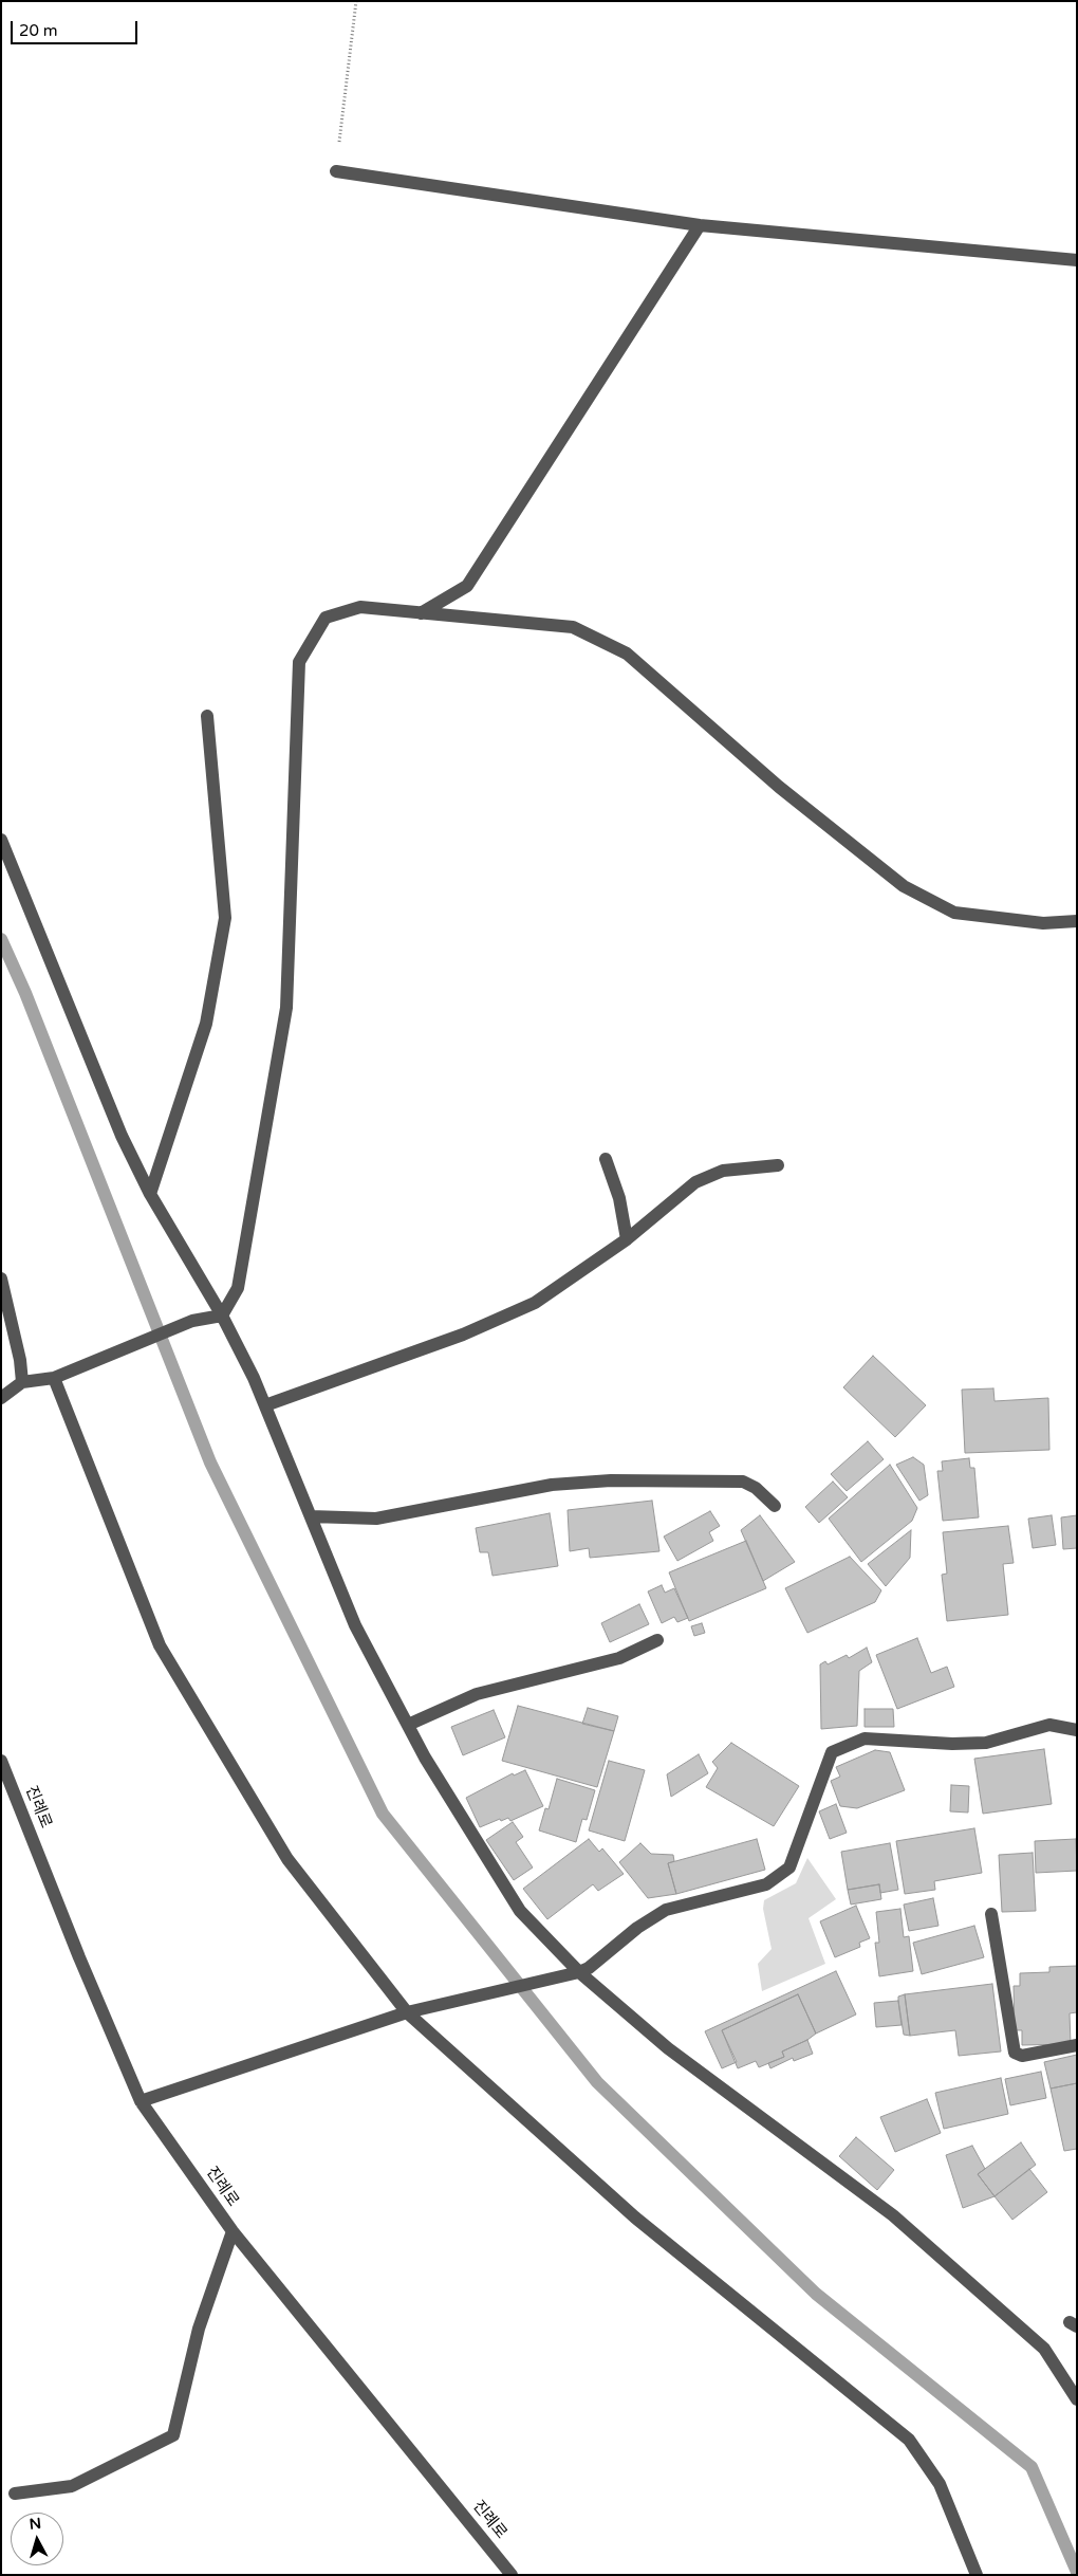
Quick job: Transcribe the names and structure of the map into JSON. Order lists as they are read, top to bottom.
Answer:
{
  "streets": {
    "street": ["진례로"]
  },
  "scale_bar": "20 m",
  "north": "top"
}
